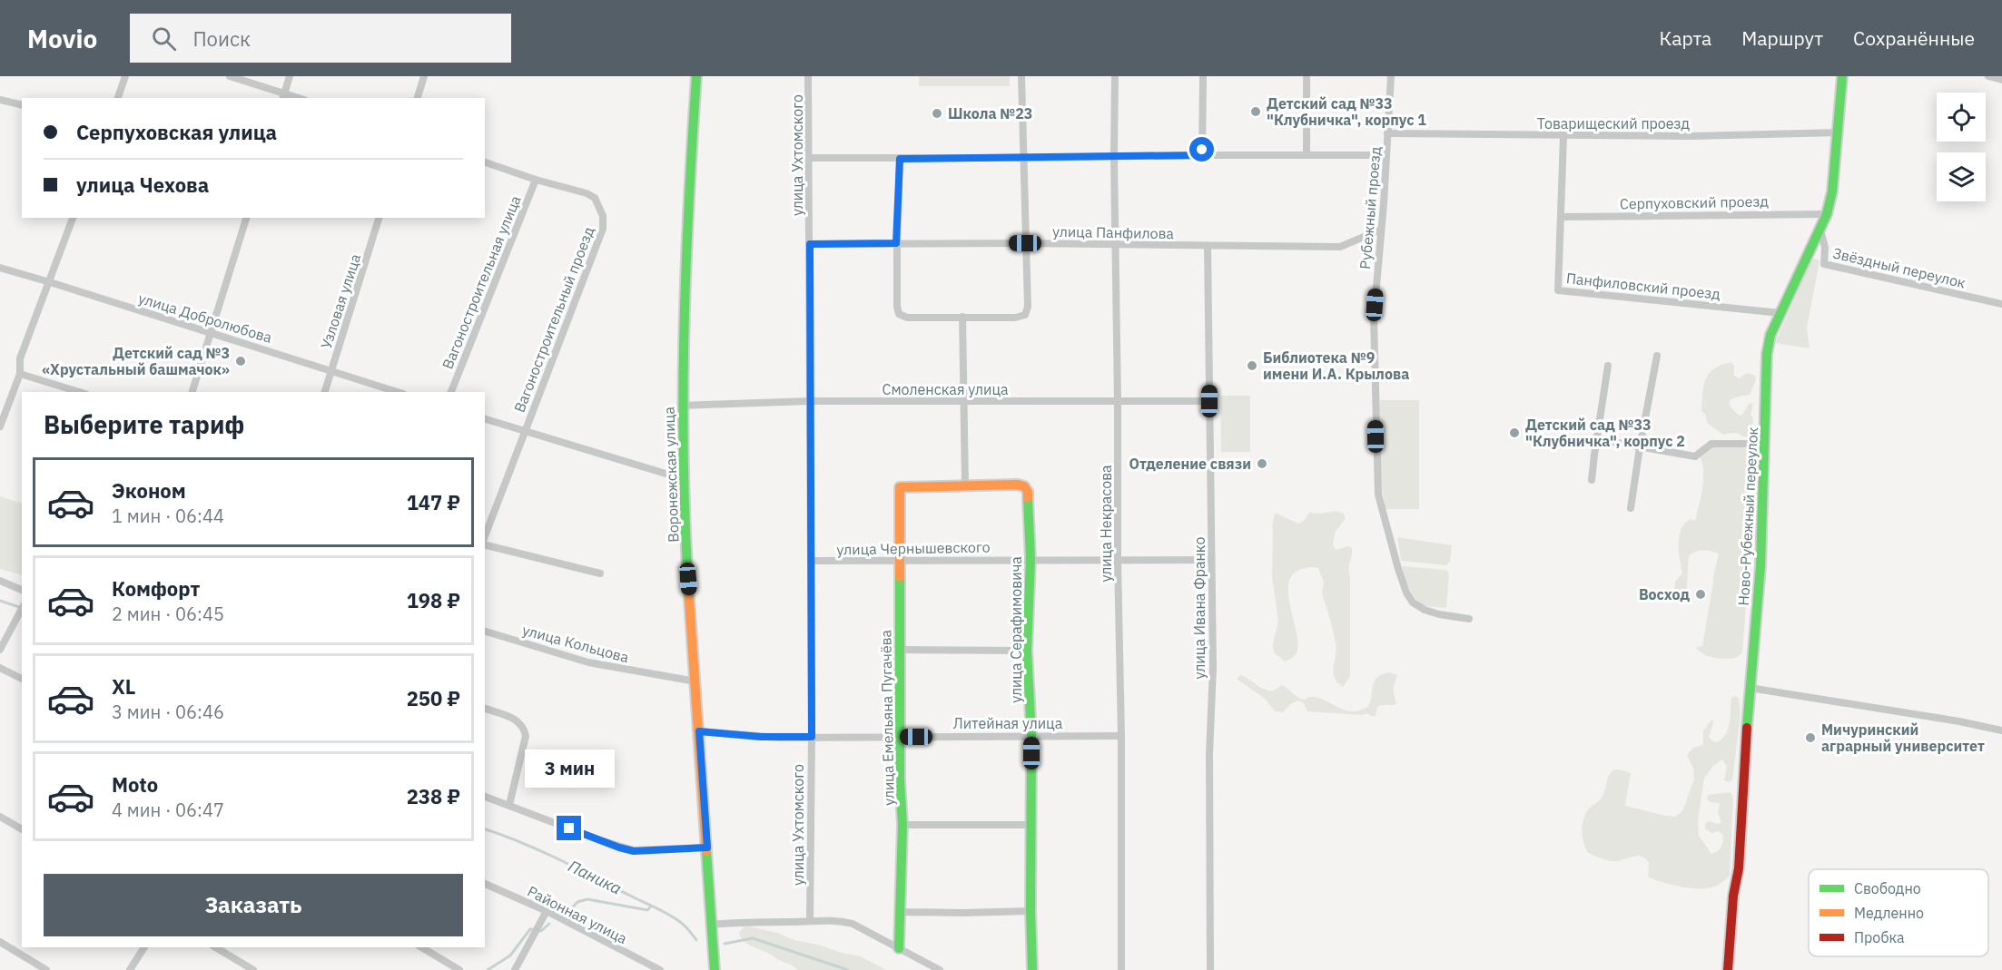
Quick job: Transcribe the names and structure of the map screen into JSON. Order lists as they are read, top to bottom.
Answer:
{
  "streets": {
    "street": [
      "Товарищеский проезд",
      "улица Ухтомского",
      "Серпуховский проезд",
      "Рубежный проезд",
      "улица Панфилова",
      "Звёздный переулок",
      "Вагоностроительная улица",
      "Панфиловский проезд",
      "Узловая улица",
      "улица Добролюбова",
      "Вагоностроительный проезд",
      "Смоленская улица",
      "Воронежская улица",
      "Ново-Рубежный переулок",
      "улица Некрасова",
      "улица Чернышевского",
      "улица Ивана Франко",
      "улица Серафимовича",
      "улица Кольцова",
      "улица Емельяна Пугачёва",
      "Литейная улица",
      "Районная улица"
    ]
  },
  "crossings": [
    ["Товарищеский проезд", "Рубежный проезд"],
    ["Товарищеский проезд", "Панфиловский проезд"],
    ["Товарищеский проезд", "Ново-Рубежный переулок"],
    ["улица Ухтомского", "улица Панфилова"],
    ["улица Ухтомского", "Смоленская улица"],
    ["улица Ухтомского", "улица Чернышевского"],
    ["улица Ухтомского", "Литейная улица"],
    ["Серпуховский проезд", "Панфиловский проезд"],
    ["Серпуховский проезд", "Ново-Рубежный переулок"],
    ["Рубежный проезд", "улица Панфилова"],
    ["улица Панфилова", "улица Некрасова"],
    ["улица Панфилова", "улица Ивана Франко"],
    ["Звёздный переулок", "Ново-Рубежный переулок"],
    ["Вагоностроительная улица", "Вагоностроительный проезд"],
    ["Панфиловский проезд", "Ново-Рубежный переулок"],
    ["Узловая улица", "улица Добролюбова"],
    ["Смоленская улица", "Воронежская улица"],
    ["Смоленская улица", "улица Некрасова"],
    ["Смоленская улица", "улица Ивана Франко"],
    ["Воронежская улица", "улица Кольцова"],
    ["Воронежская улица", "Литейная улица"],
    ["улица Некрасова", "улица Чернышевского"],
    ["улица Некрасова", "Литейная улица"],
    ["улица Чернышевского", "улица Ивана Франко"],
    ["улица Чернышевского", "улица Серафимовича"],
    ["улица Чернышевского", "улица Емельяна Пугачёва"],
    ["улица Серафимовича", "улица Емельяна Пугачёва"],
    ["улица Серафимовича", "Литейная улица"],
    ["улица Емельяна Пугачёва", "Литейная улица"]
  ],
  "water": ["Паника"],
  "places": [
    "Детский сад №33 \"Клубничка\", корпус 1",
    "Школа №23",
    "Детский сад №3 «Хрустальный башмачок»",
    "Библиотека №9 имени И.А. Крылова",
    "Детский сад №33 \"Клубничка\", корпус 2",
    "Отделение связи",
    "Восход",
    "Мичуринский аграрный университет"
  ],
  "legend": ["Свободно", "Медленно", "Пробка"],
  "page": {
    "header": "Movio",
    "search": "Поиск",
    "nav": ["Карта", "Маршрут", "Сохранённые"],
    "banner": ["Серпуховская улица", "улица Чехова"],
    "heading": "Выберите тариф",
    "list": [
      {
        "name": "Эконом",
        "note": "1 мин · 06:44",
        "value": "147 ₽"
      },
      {
        "name": "Комфорт",
        "note": "2 мин · 06:45",
        "value": "198 ₽"
      },
      {
        "name": "XL",
        "note": "3 мин · 06:46",
        "value": "250 ₽"
      },
      {
        "name": "Moto",
        "note": "4 мин · 06:47",
        "value": "238 ₽"
      }
    ],
    "bubble": "3 мин",
    "buttons": "Заказать"
  }
}
